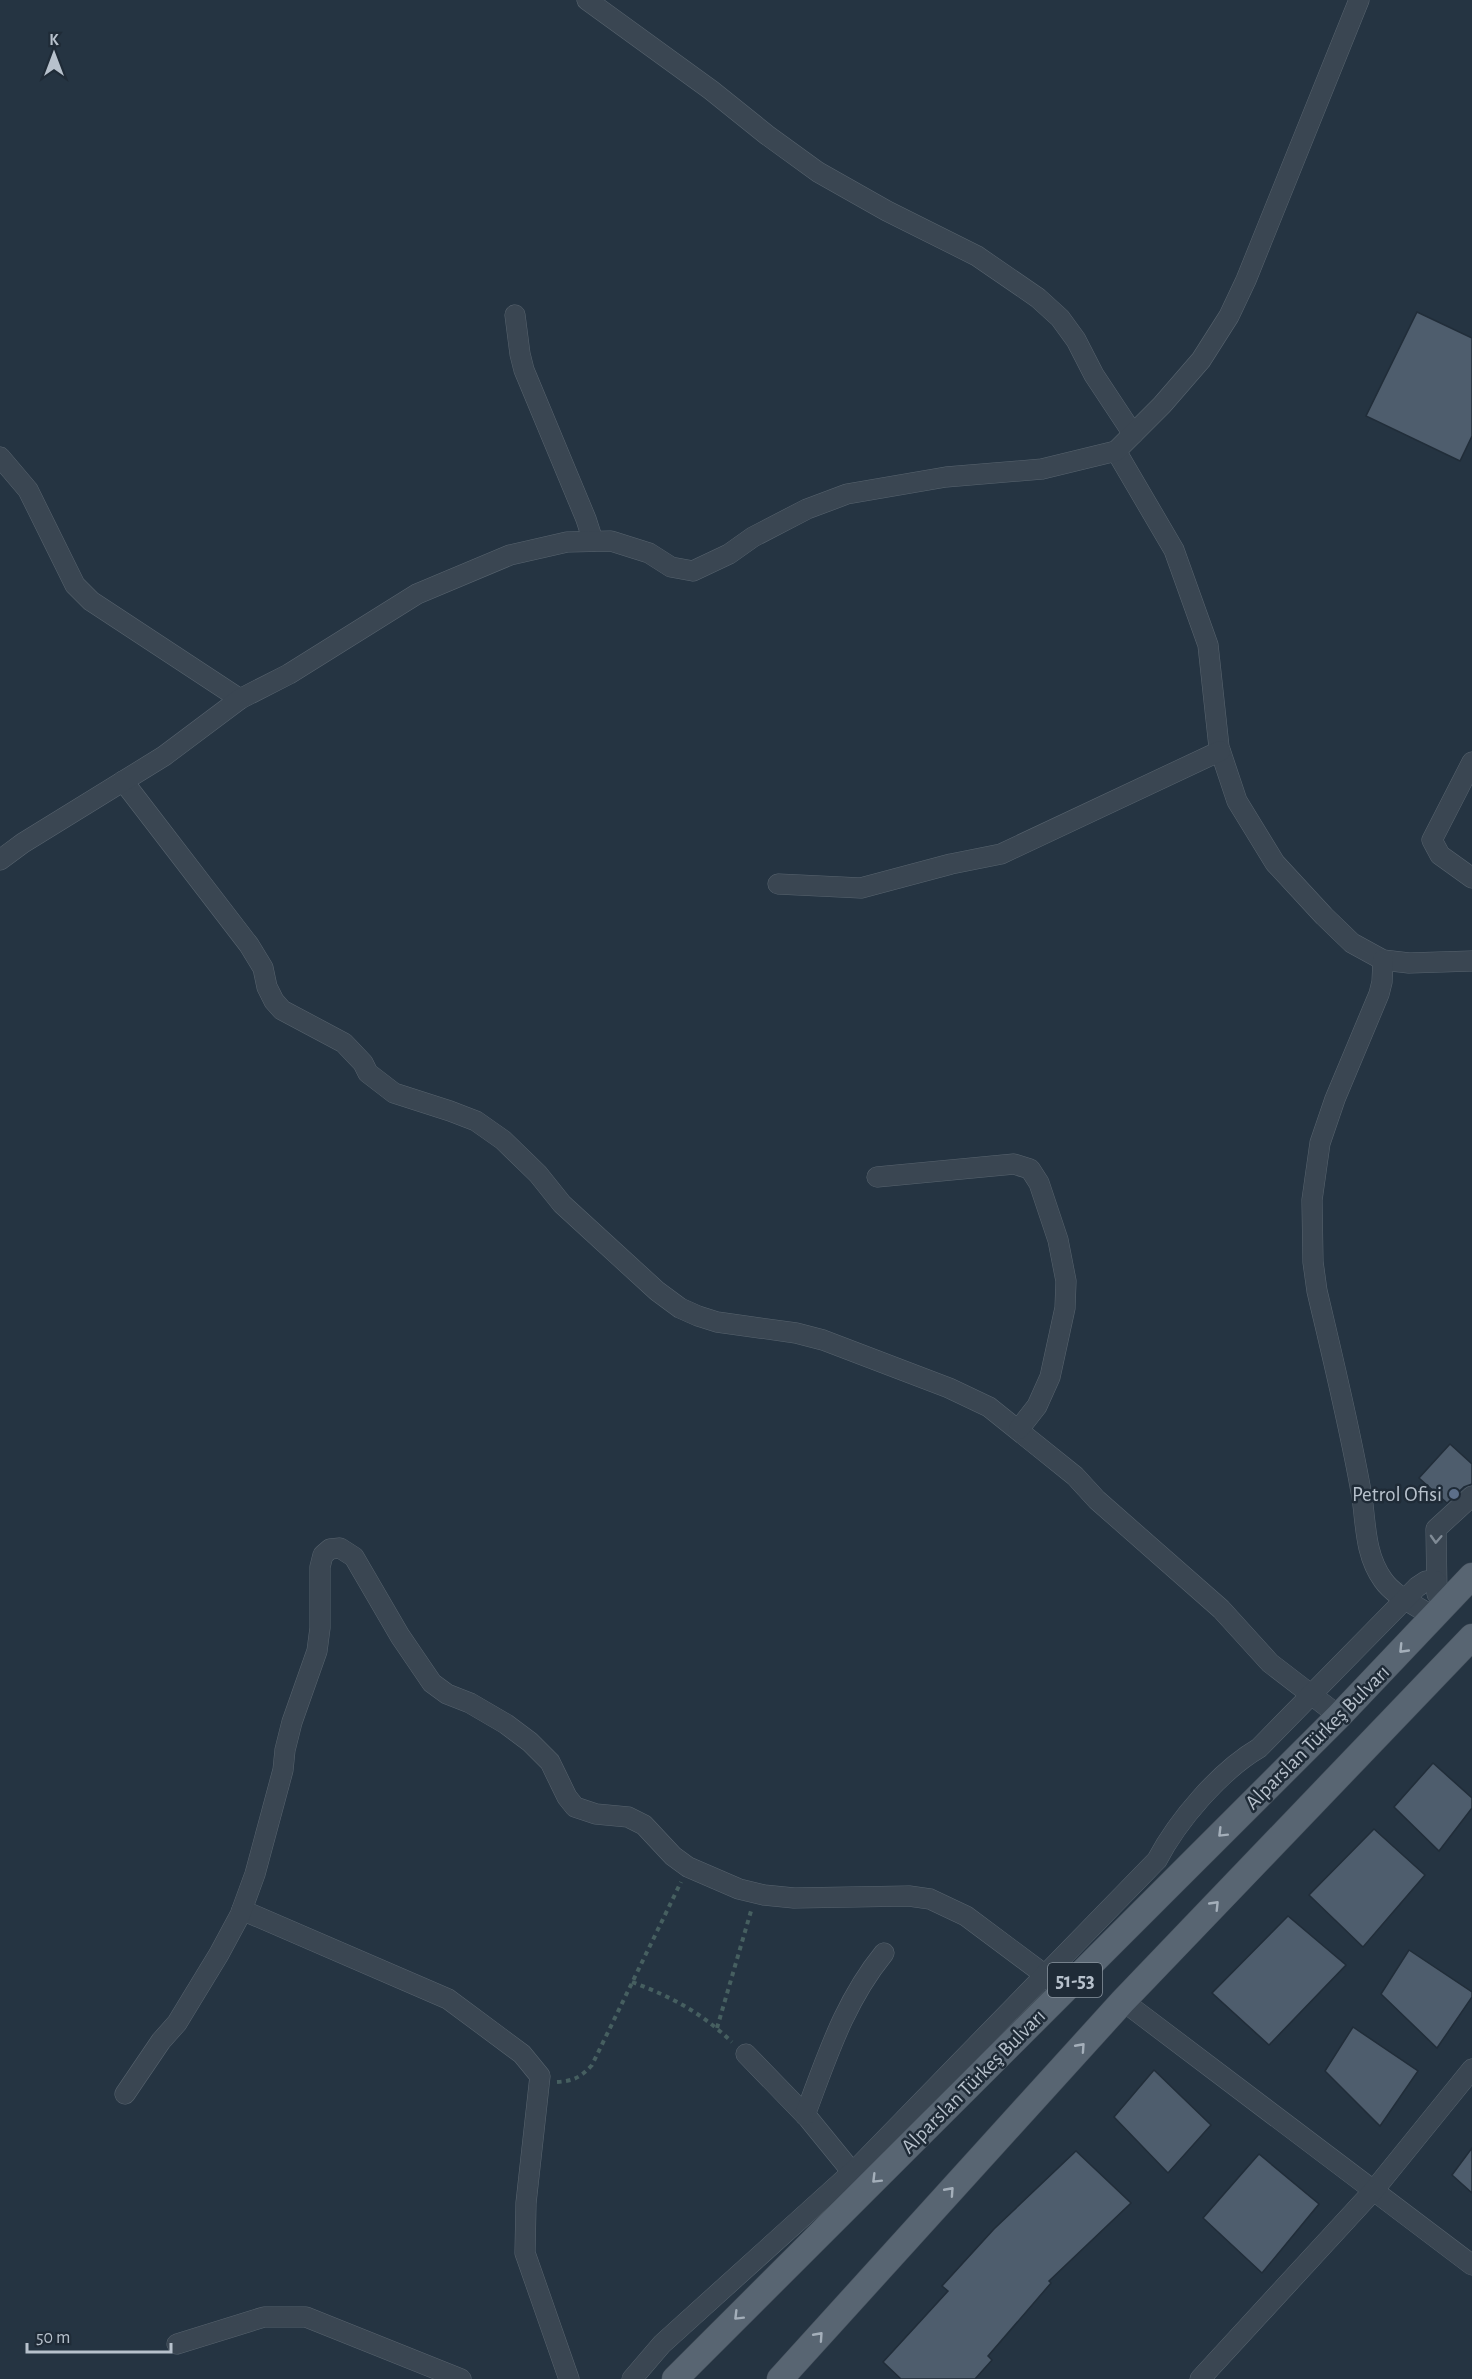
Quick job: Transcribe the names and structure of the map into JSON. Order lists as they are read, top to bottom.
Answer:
{
  "streets": {
    "main road": ["Alparslan Türkeş Bulvarı", "51-53"]
  },
  "places": ["Petrol Ofisi"],
  "scale_bar": "50 m",
  "north": "top"
}
